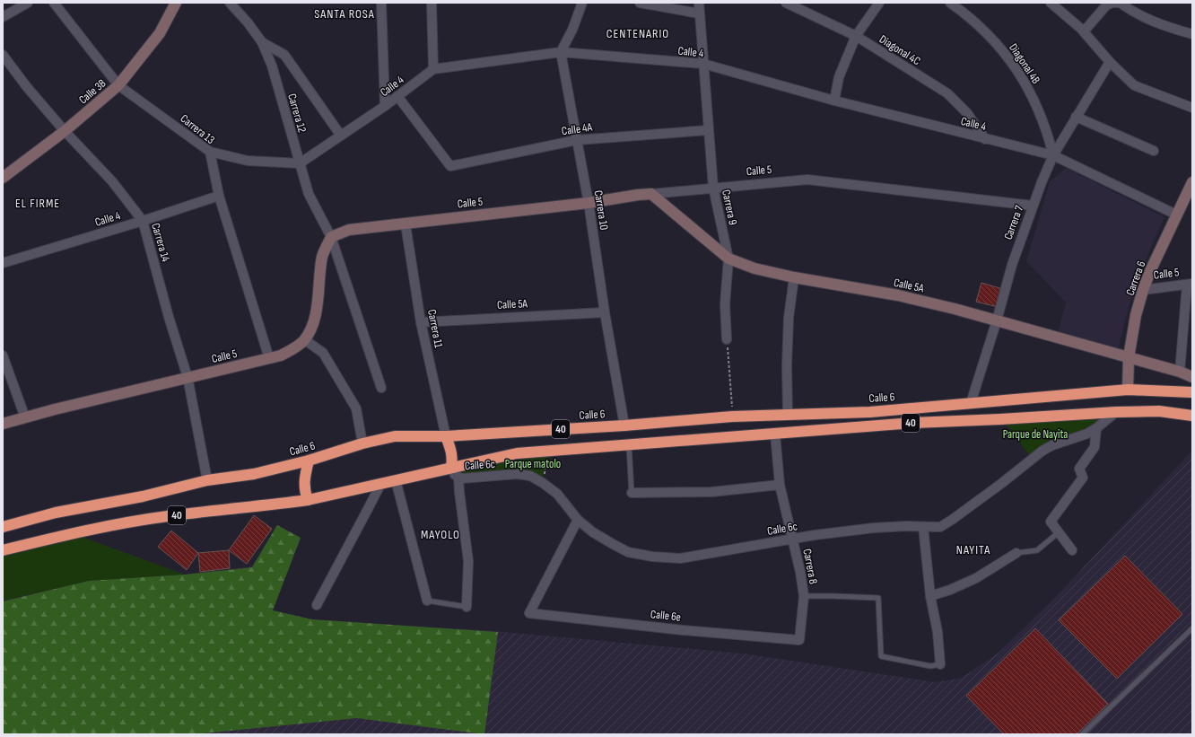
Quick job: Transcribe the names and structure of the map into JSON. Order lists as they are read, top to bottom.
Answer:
{
  "streets": {
    "highway": ["Calle 6", "40"],
    "main road": [
      "Calle 3B",
      "Calle 5",
      "Carrera 6",
      "Calle 5A"
    ],
    "street": [
      "Diagonal 4C",
      "Calle 4",
      "Diagonal 4B",
      "Carrera 12",
      "Carrera 13",
      "Calle 4A",
      "Carrera 9",
      "Carrera 10",
      "Carrera 7",
      "Carrera 14",
      "Carrera 11",
      "Calle 6c",
      "Carrera 8",
      "Calle 6e"
    ]
  },
  "crossings": [
    ["Diagonal 4C", "Calle 4"],
    ["Calle 4", "Diagonal 4B"],
    ["Calle 4", "Carrera 12"],
    ["Calle 4", "Carrera 13"],
    ["Calle 4", "Calle 4A"],
    ["Calle 4", "Carrera 9"],
    ["Calle 4", "Carrera 10"],
    ["Calle 4", "Carrera 7"],
    ["Calle 4", "Carrera 14"],
    ["Calle 4", "Carrera 6"],
    ["Diagonal 4B", "Carrera 7"],
    ["Calle 3B", "Carrera 13"],
    ["Calle 3B", "Carrera 14"],
    ["Carrera 12", "Calle 5"],
    ["Carrera 13", "Calle 5"],
    ["Calle 4A", "Carrera 9"],
    ["Calle 4A", "Carrera 10"],
    ["Calle 5", "Carrera 9"],
    ["Calle 5", "Carrera 10"],
    ["Calle 5", "Carrera 7"],
    ["Calle 5", "Carrera 14"],
    ["Calle 5", "Carrera 6"],
    ["Calle 5", "Calle 5A"],
    ["Calle 5", "Carrera 11"],
    ["Carrera 9", "Calle 5A"],
    ["Carrera 10", "Calle 5A"],
    ["Carrera 10", "Calle 6"],
    ["Carrera 7", "Calle 5A"],
    ["Carrera 7", "Calle 6"],
    ["Carrera 14", "Calle 6"],
    ["Carrera 6", "Calle 5A"],
    ["Carrera 6", "Calle 6"],
    ["Calle 5A", "Carrera 11"],
    ["Carrera 11", "Calle 6"],
    ["40", "Calle 6c"],
    ["40", "Carrera 8"],
    ["Calle 6c", "Carrera 8"],
    ["Calle 6c", "Calle 6e"],
    ["Carrera 8", "Calle 6e"]
  ],
  "districts": [
    "SANTA ROSA",
    "CENTENARIO",
    "EL FIRME",
    "MAYOLO",
    "NAYITA"
  ],
  "parks": ["Parque de Nayita", "Parque matolo"]
}
